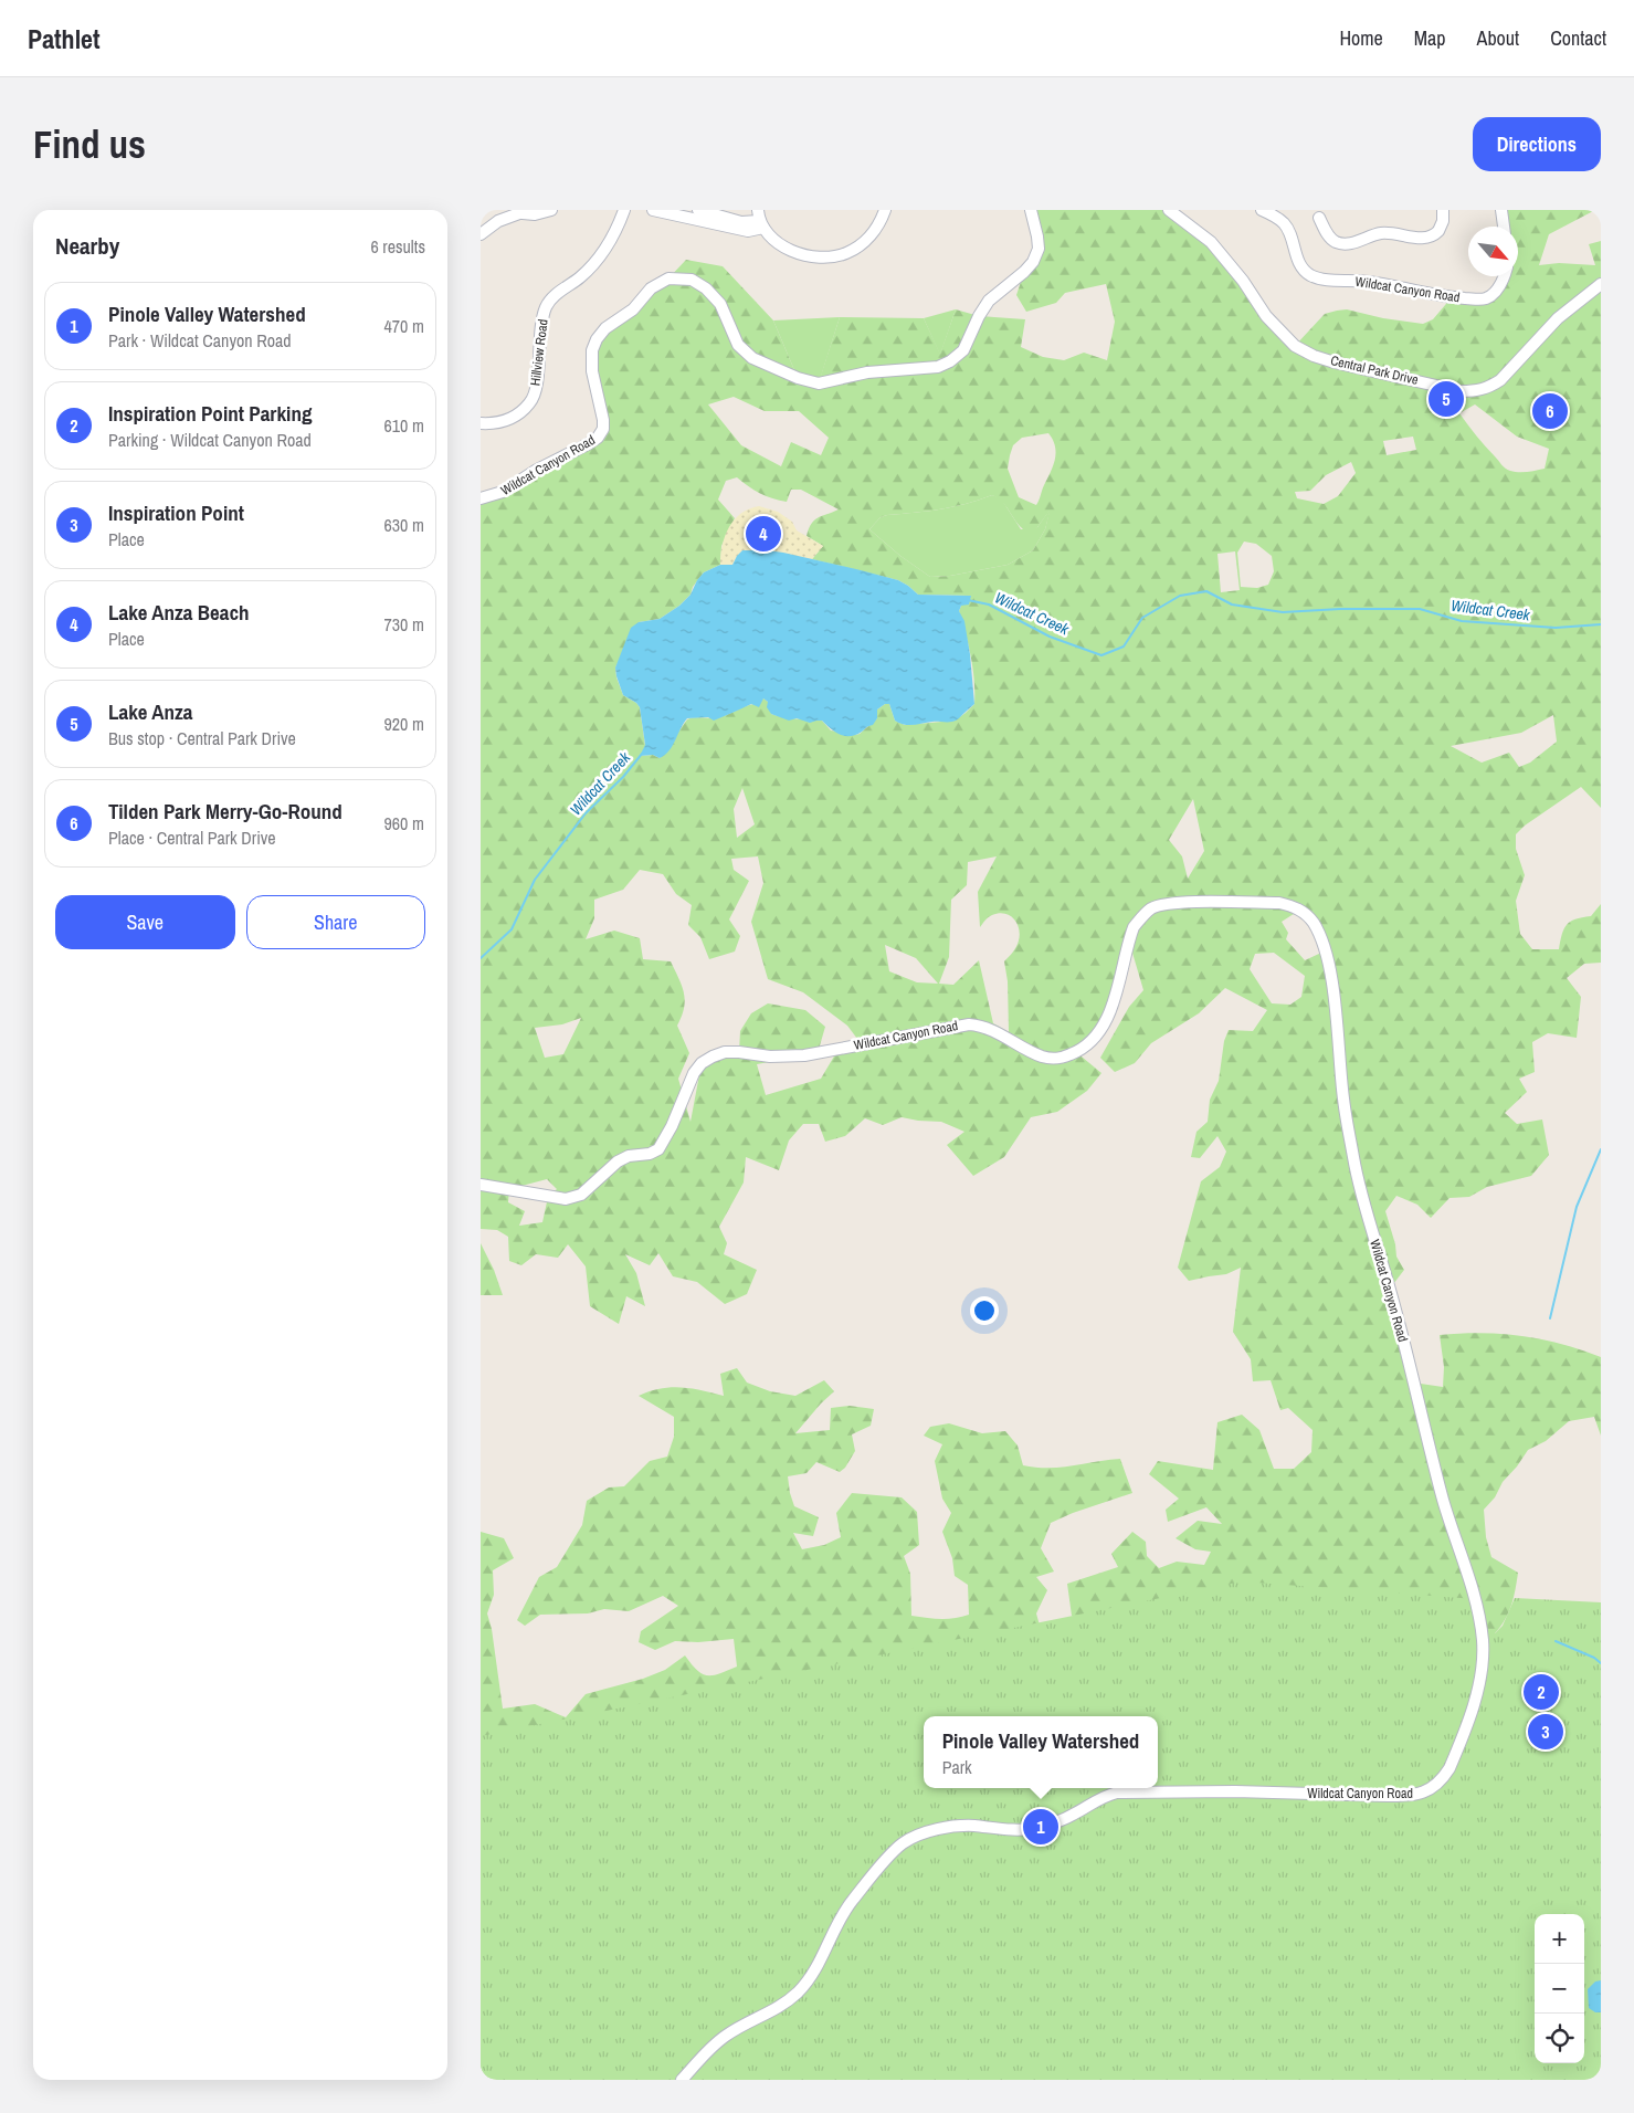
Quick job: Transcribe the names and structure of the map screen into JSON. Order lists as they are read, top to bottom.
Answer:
{
  "streets": {
    "street": ["Wildcat Canyon Road", "Hillview Road", "Central Park Drive"]
  },
  "water": ["Wildcat Creek"],
  "north": "bottom right",
  "page": {
    "header": "Pathlet",
    "nav": [
      "Home",
      "Map",
      "About",
      "Contact"
    ],
    "buttons": [
      "Directions",
      ["Save", "Share"]
    ],
    "title": "Find us",
    "heading": ["Nearby", "6 results"],
    "list": [
      {
        "mark": "1",
        "name": "Pinole Valley Watershed",
        "note": "Park · Wildcat Canyon Road",
        "value": "470 m"
      },
      {
        "mark": "2",
        "name": "Inspiration Point Parking",
        "note": "Parking · Wildcat Canyon Road",
        "value": "610 m"
      },
      {
        "mark": "3",
        "name": "Inspiration Point",
        "note": "Place",
        "value": "630 m"
      },
      {
        "mark": "4",
        "name": "Lake Anza Beach",
        "note": "Place",
        "value": "730 m"
      },
      {
        "mark": "5",
        "name": "Lake Anza",
        "note": "Bus stop · Central Park Drive",
        "value": "920 m"
      },
      {
        "mark": "6",
        "name": "Tilden Park Merry-Go-Round",
        "note": "Place · Central Park Drive",
        "value": "960 m"
      }
    ],
    "pins": [
      "5",
      "6",
      "4",
      "2",
      "3",
      "1"
    ],
    "popup": ["Pinole Valley Watershed", "Park"],
    "map_buttons": ["+", "−"]
  }
}
